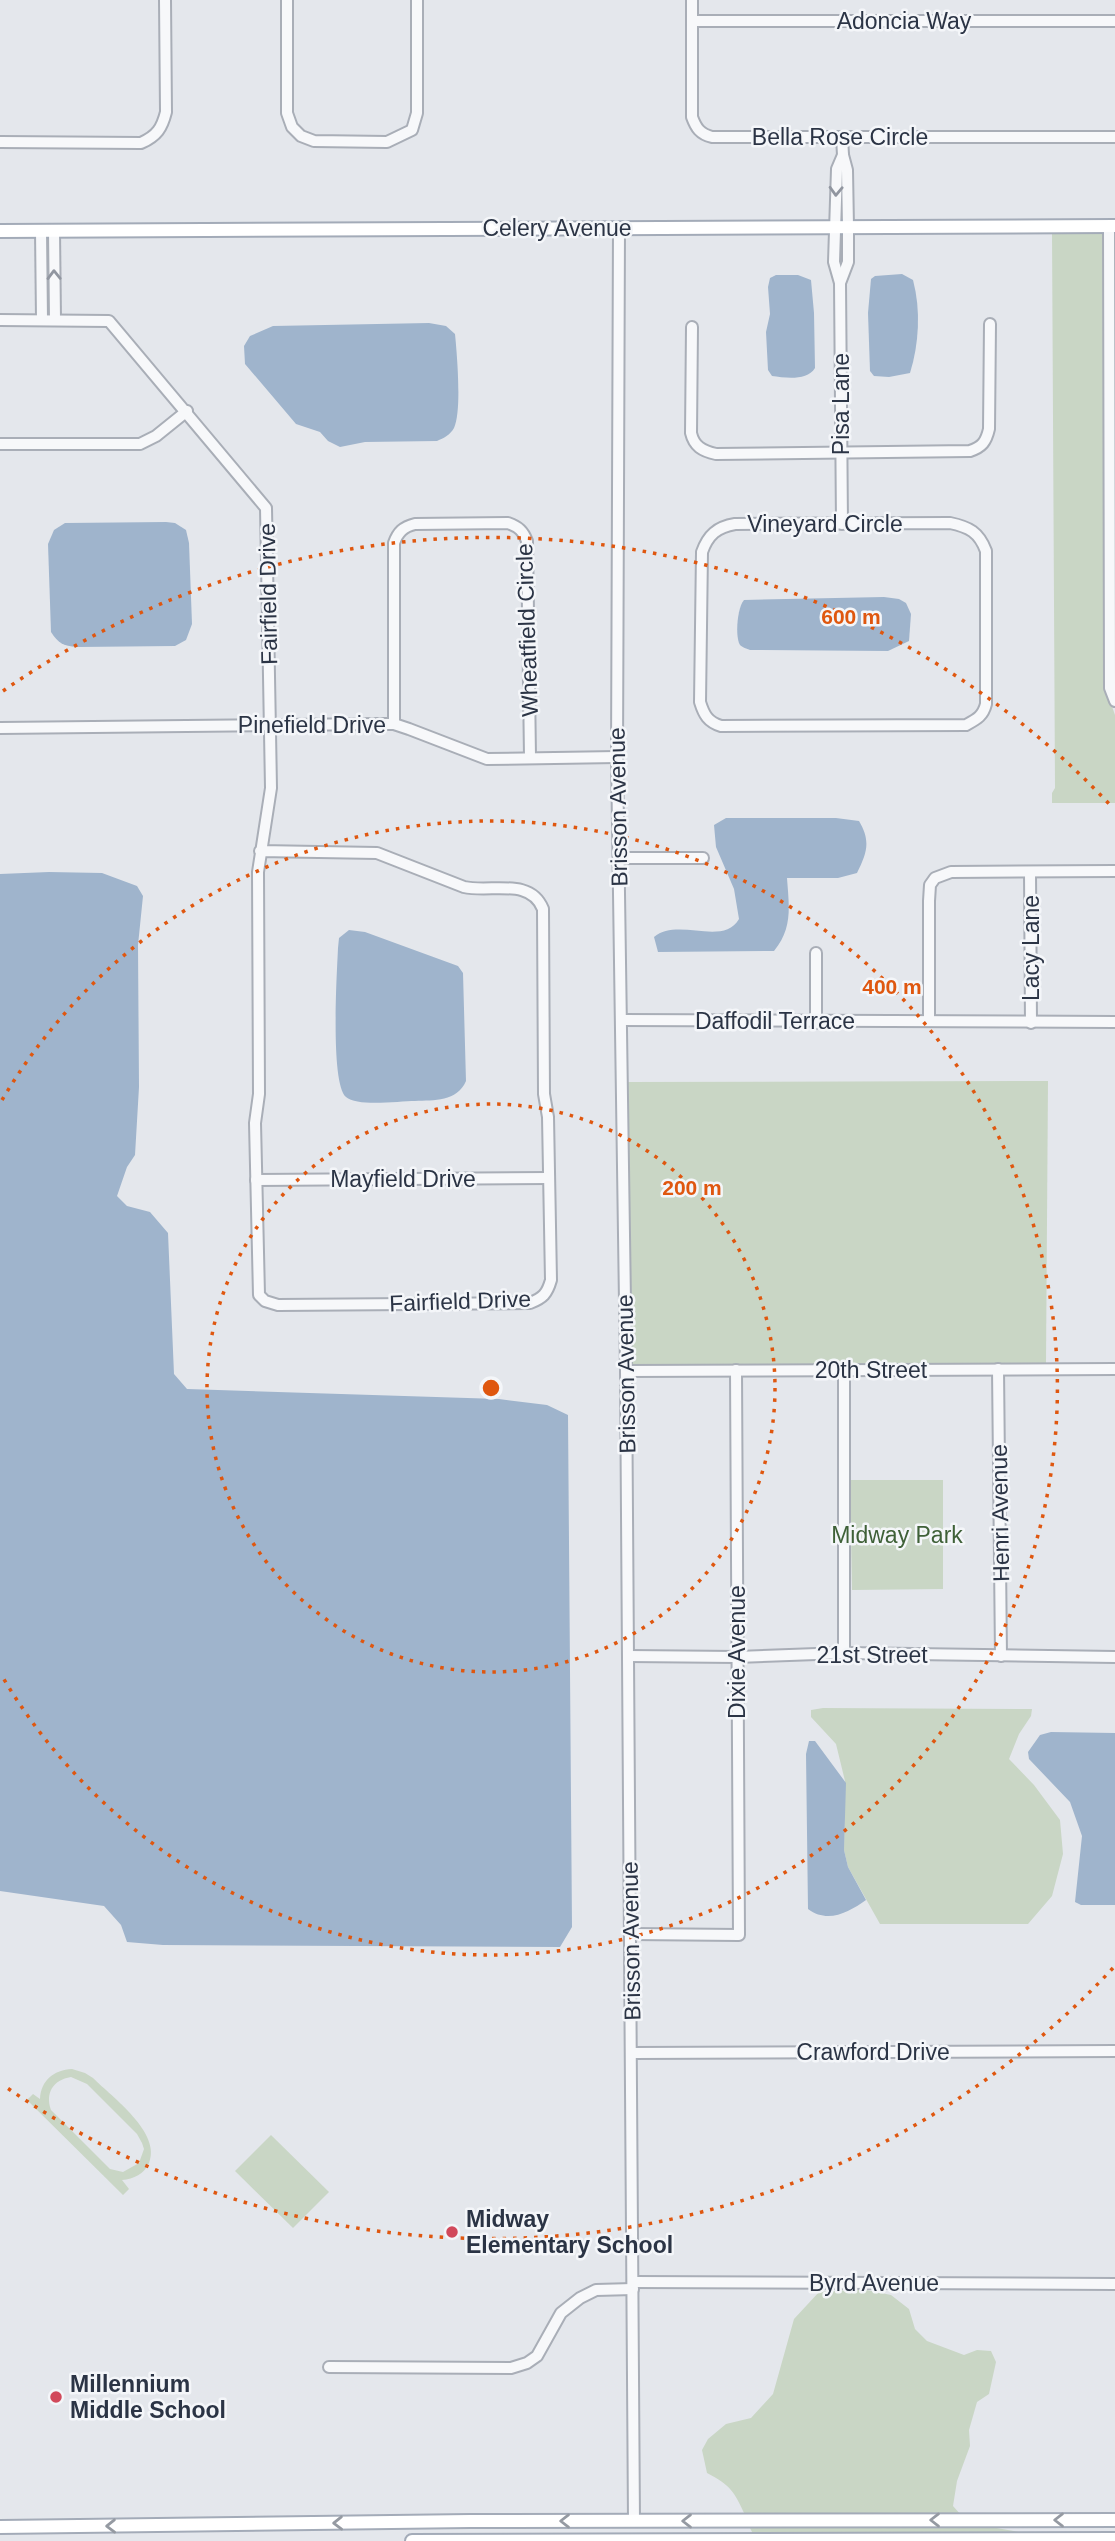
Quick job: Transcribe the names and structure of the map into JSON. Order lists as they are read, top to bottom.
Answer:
{
  "streets": {
    "main road": ["Celery Avenue"],
    "street": [
      "Adoncia Way",
      "Bella Rose Circle",
      "Pisa Lane",
      "Vineyard Circle",
      "Fairfield Drive",
      "Wheatfield Circle",
      "Pinefield Drive",
      "Brisson Avenue",
      "Lacy Lane",
      "Daffodil Terrace",
      "Mayfield Drive",
      "20th Street",
      "Henri Avenue",
      "Dixie Avenue",
      "21st Street",
      "Crawford Drive",
      "Byrd Avenue"
    ]
  },
  "crossings": [
    ["Adoncia Way", "Bella Rose Circle"],
    ["Bella Rose Circle", "Pisa Lane"],
    ["Celery Avenue", "Pisa Lane"],
    ["Celery Avenue", "Brisson Avenue"],
    ["Pisa Lane", "Vineyard Circle"],
    ["Fairfield Drive", "Pinefield Drive"],
    ["Fairfield Drive", "Mayfield Drive"],
    ["Wheatfield Circle", "Pinefield Drive"],
    ["Pinefield Drive", "Brisson Avenue"],
    ["Brisson Avenue", "Daffodil Terrace"],
    ["Brisson Avenue", "20th Street"],
    ["Brisson Avenue", "Dixie Avenue"],
    ["Brisson Avenue", "21st Street"],
    ["Brisson Avenue", "Crawford Drive"],
    ["Brisson Avenue", "Byrd Avenue"],
    ["Lacy Lane", "Daffodil Terrace"],
    ["20th Street", "Henri Avenue"],
    ["20th Street", "Dixie Avenue"],
    ["Henri Avenue", "21st Street"],
    ["Dixie Avenue", "21st Street"]
  ],
  "parks": ["Midway Park"],
  "places": ["Midway Elementary School", "Millennium Middle School"],
  "rings": ["600 m", "400 m", "200 m"]
}
